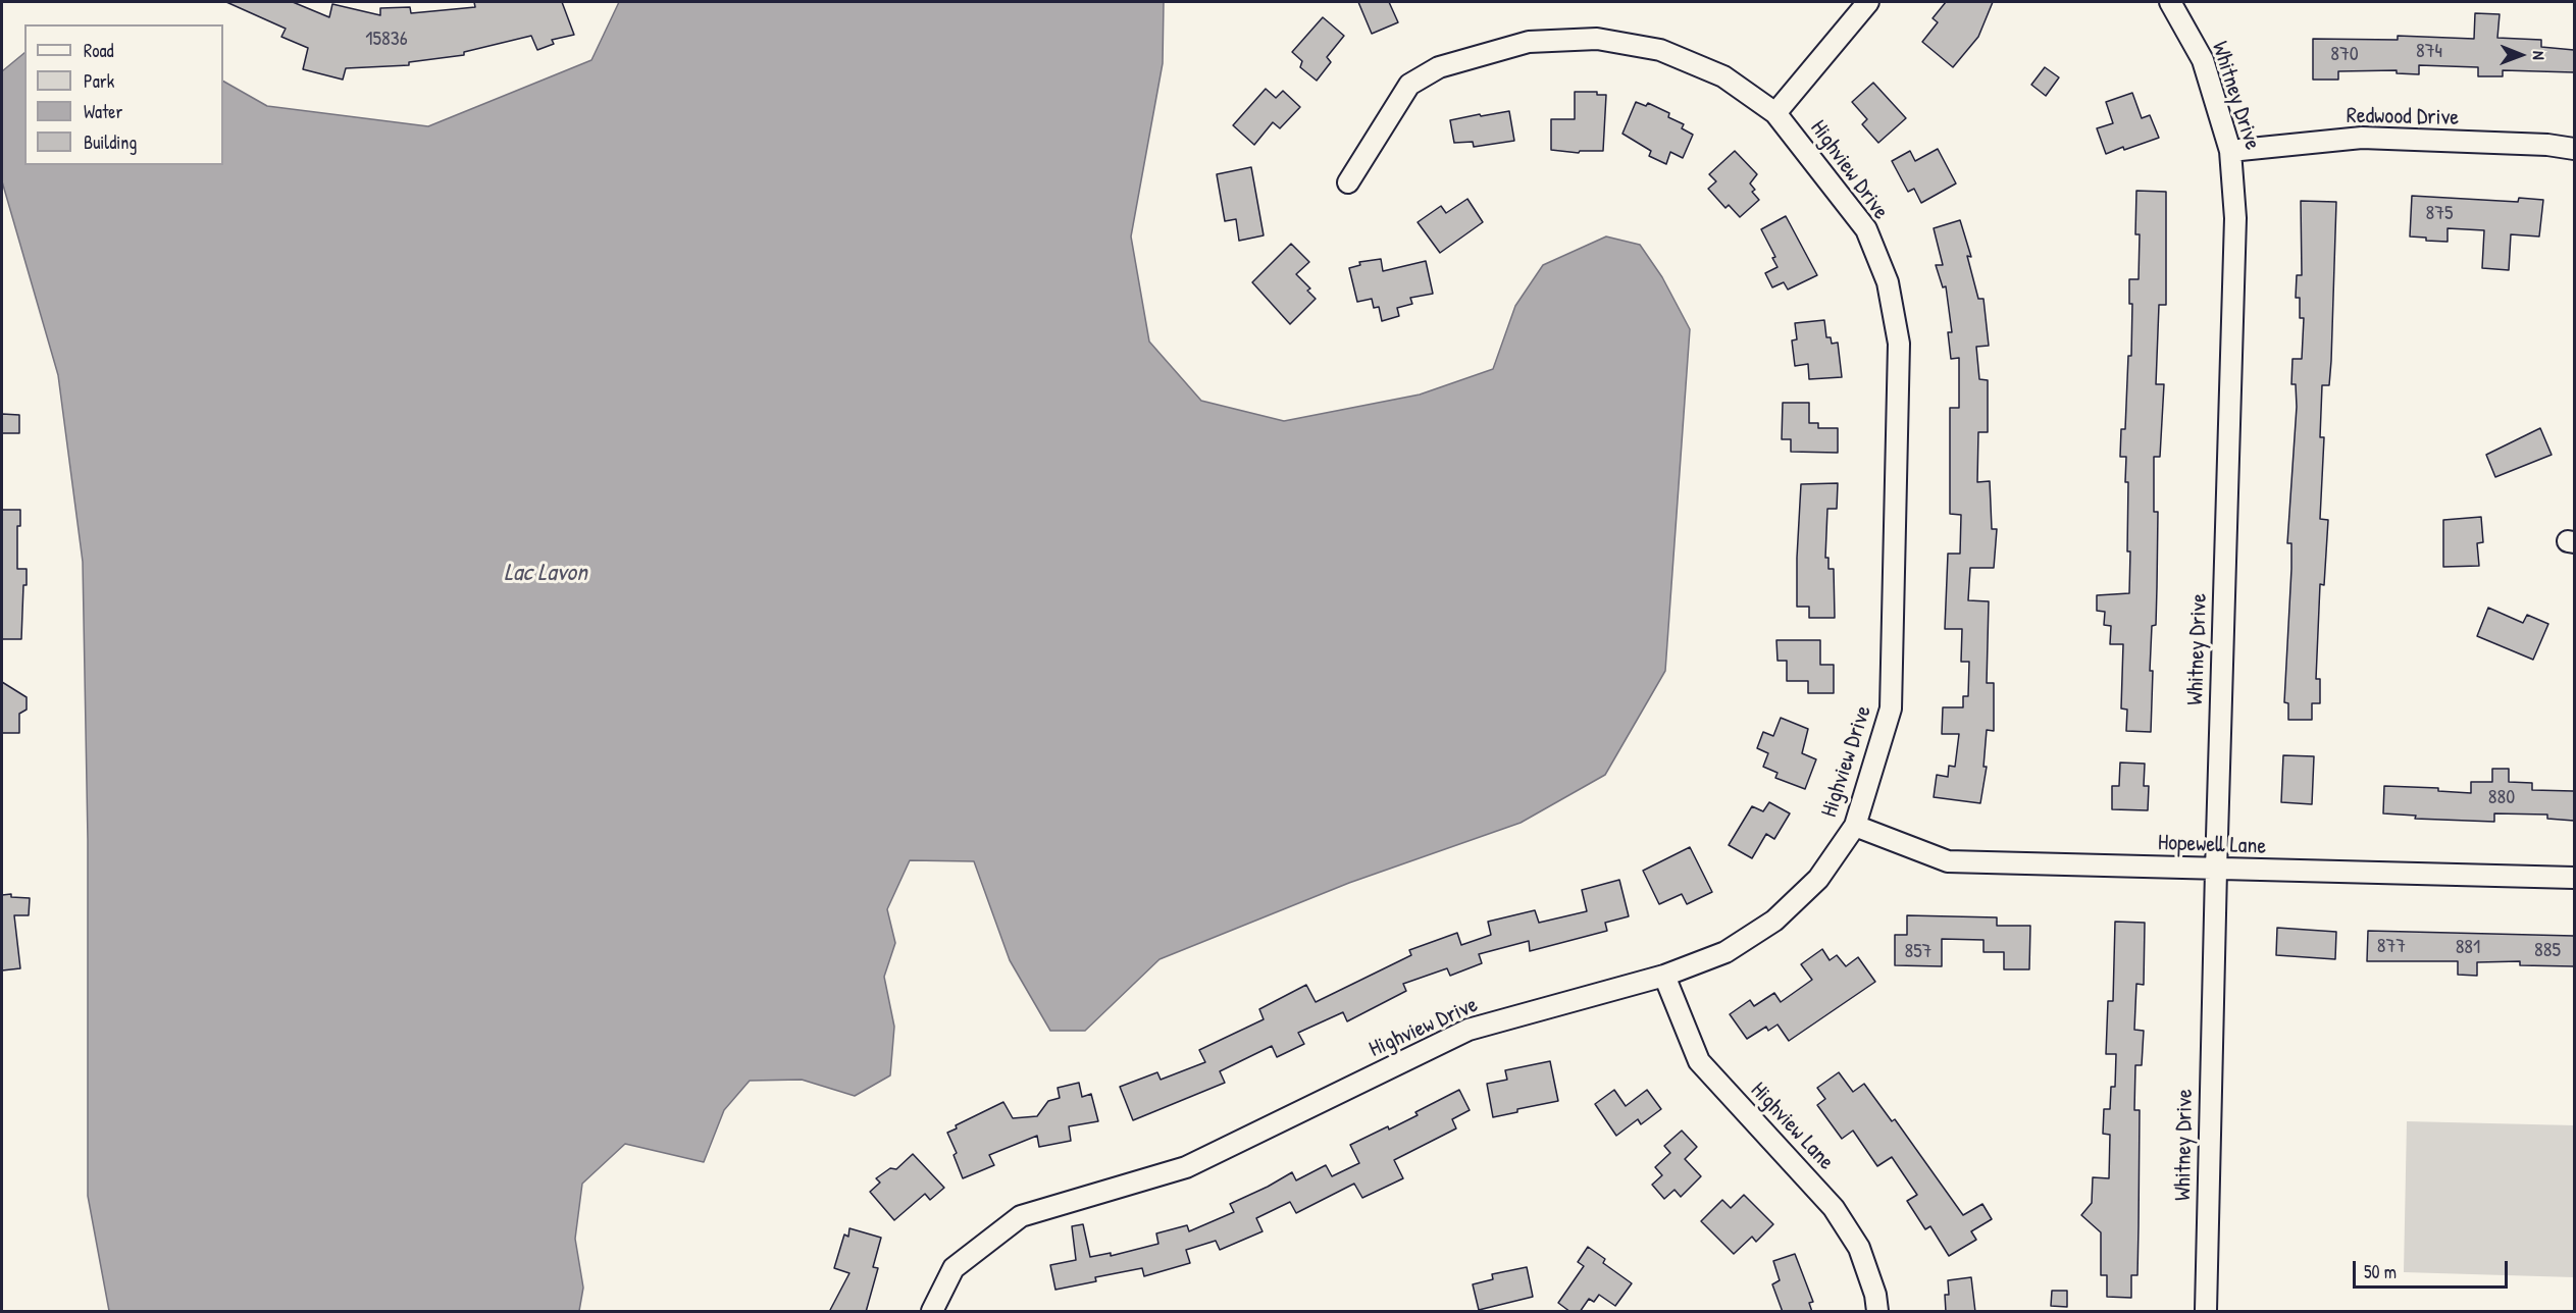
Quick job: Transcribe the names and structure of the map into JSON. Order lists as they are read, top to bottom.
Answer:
{
  "streets": {
    "street": [
      "Whitney Drive",
      "Redwood Drive",
      "Highview Drive",
      "Hopewell Lane",
      "Highview Lane"
    ]
  },
  "crossings": [
    ["Whitney Drive", "Redwood Drive"],
    ["Whitney Drive", "Hopewell Lane"],
    ["Highview Drive", "Hopewell Lane"],
    ["Highview Drive", "Highview Lane"]
  ],
  "water": ["Lac Lavon"],
  "house_numbers": [
    "15836",
    "874",
    "870",
    "875",
    "880",
    "877",
    "881",
    "885",
    "857"
  ],
  "legend": [
    "Road",
    "Park",
    "Water",
    "Building"
  ],
  "scale_bar": "50 m",
  "north": "right"
}
